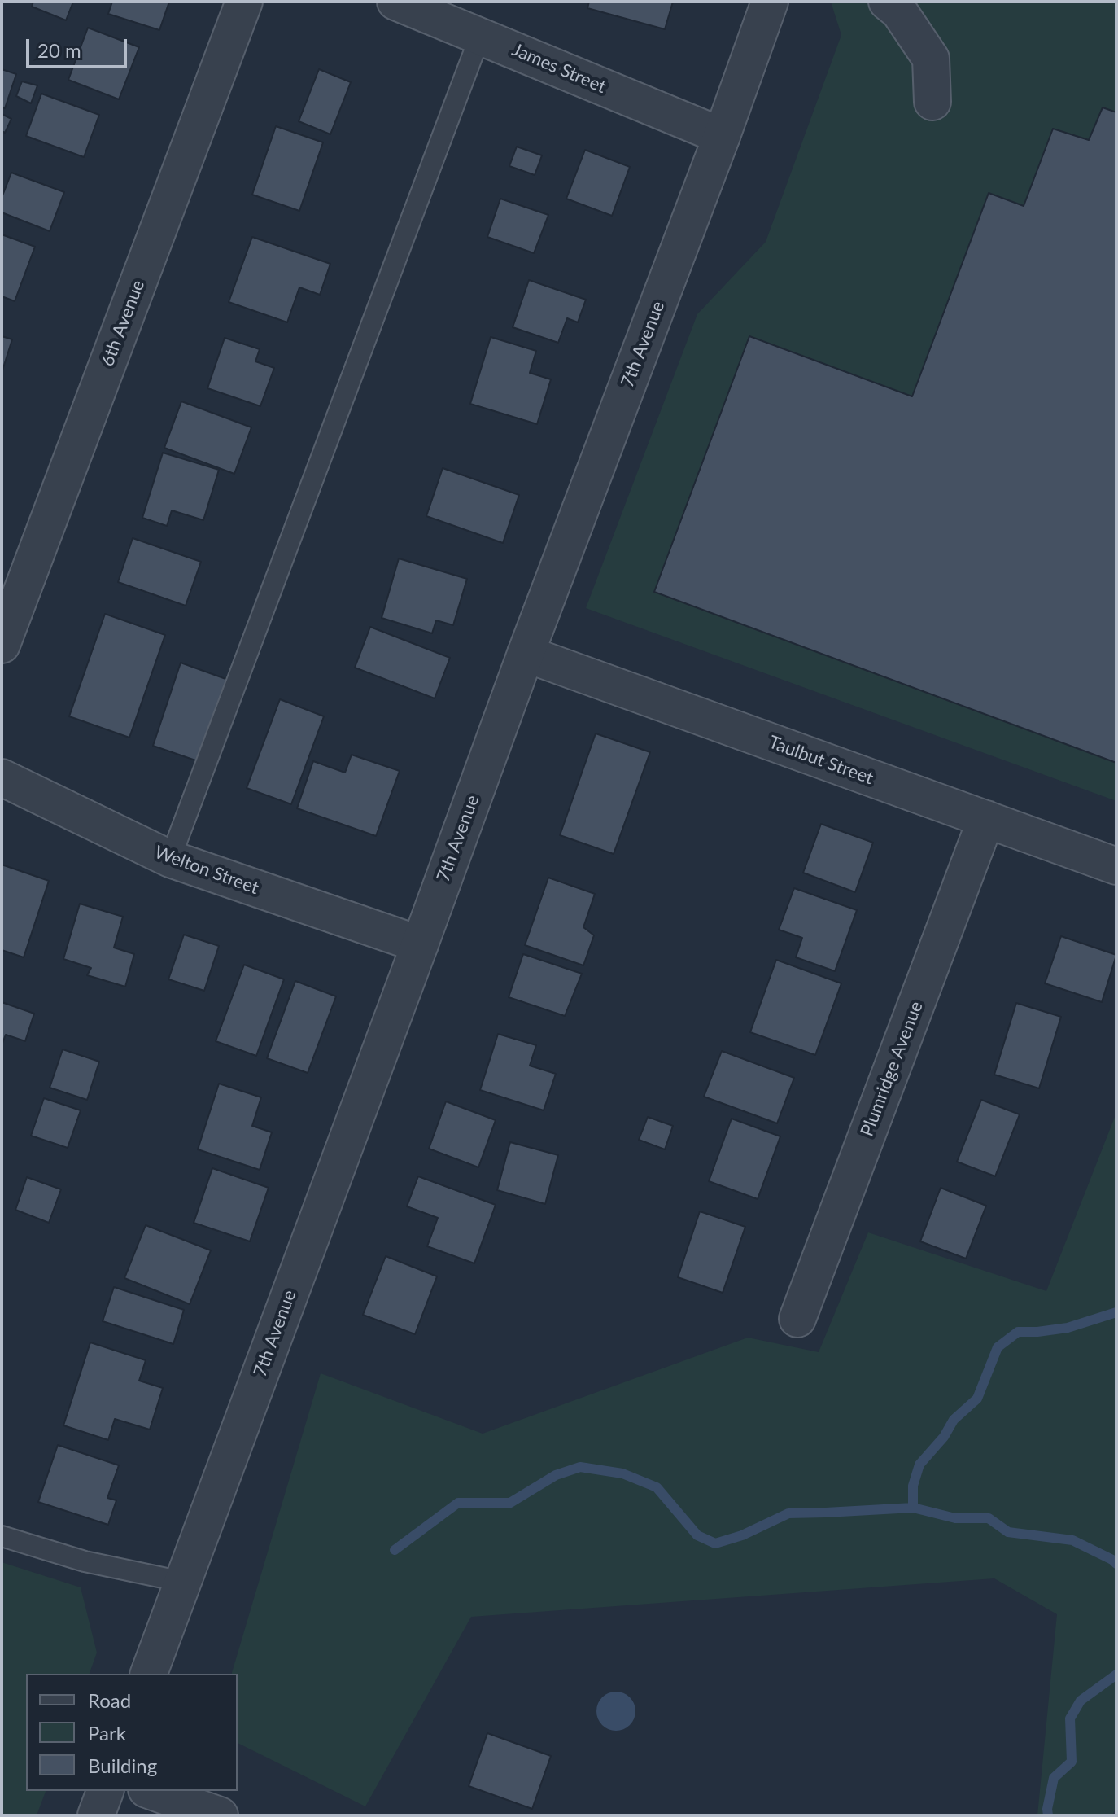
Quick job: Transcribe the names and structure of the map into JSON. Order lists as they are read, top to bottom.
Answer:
{
  "streets": {
    "street": [
      "James Street",
      "6th Avenue",
      "7th Avenue",
      "Taulbut Street",
      "Welton Street",
      "Plumridge Avenue"
    ]
  },
  "crossings": [
    ["James Street", "7th Avenue"],
    ["7th Avenue", "Taulbut Street"],
    ["7th Avenue", "Welton Street"],
    ["Taulbut Street", "Plumridge Avenue"]
  ],
  "legend": ["Road", "Park", "Building"],
  "scale_bar": "20 m"
}
